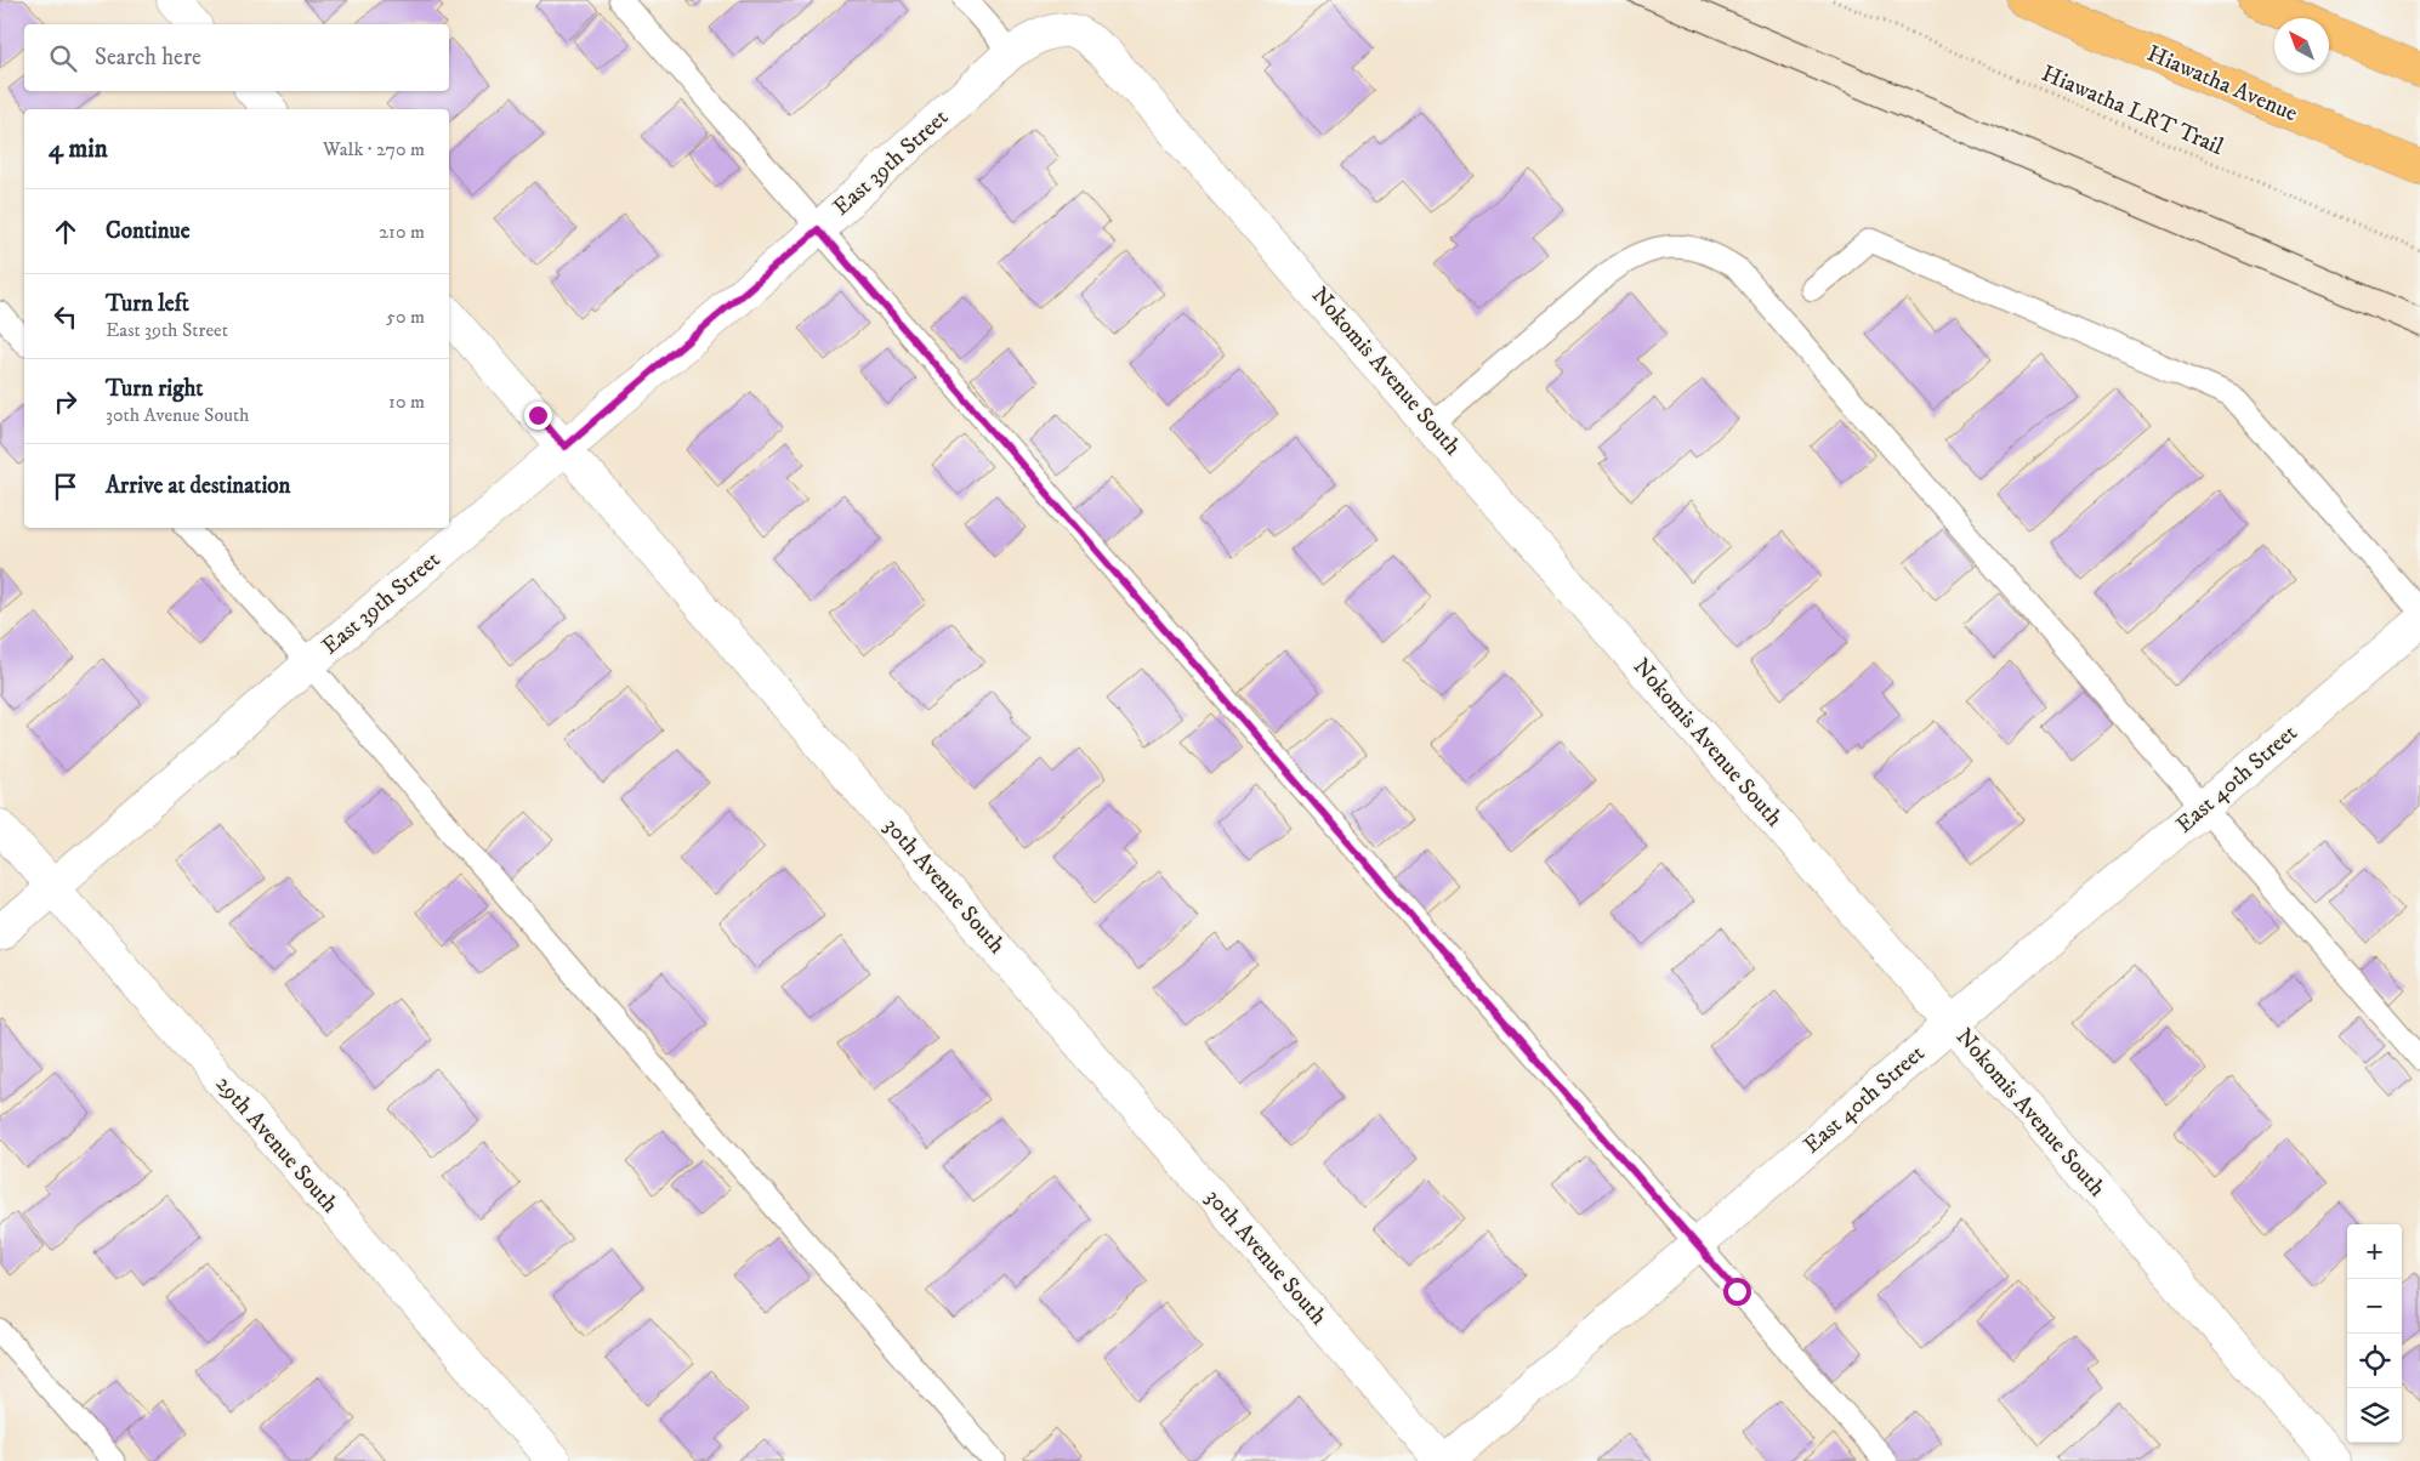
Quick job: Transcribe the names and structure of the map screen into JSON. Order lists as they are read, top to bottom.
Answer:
{
  "streets": {
    "highway": ["Hiawatha Avenue"],
    "street": [
      "East 39th Street",
      "Nokomis Avenue South",
      "East 40th Street",
      "30th Avenue South",
      "29th Avenue South"
    ],
    "path": ["Hiawatha LRT Trail"]
  },
  "crossings": [
    ["East 39th Street", "Nokomis Avenue South"],
    ["East 39th Street", "30th Avenue South"],
    ["East 39th Street", "29th Avenue South"],
    ["Nokomis Avenue South", "East 40th Street"]
  ],
  "north": "top left",
  "page": {
    "search": "Search here",
    "heading": ["4 min", "Walk · 270 m"],
    "list": [
      ["Continue", "210 m"],
      ["Turn left", "East 39th Street", "50 m"],
      ["Turn right", "30th Avenue South", "10 m"],
      "Arrive at destination"
    ],
    "map_buttons": ["+", "−"]
  }
}
